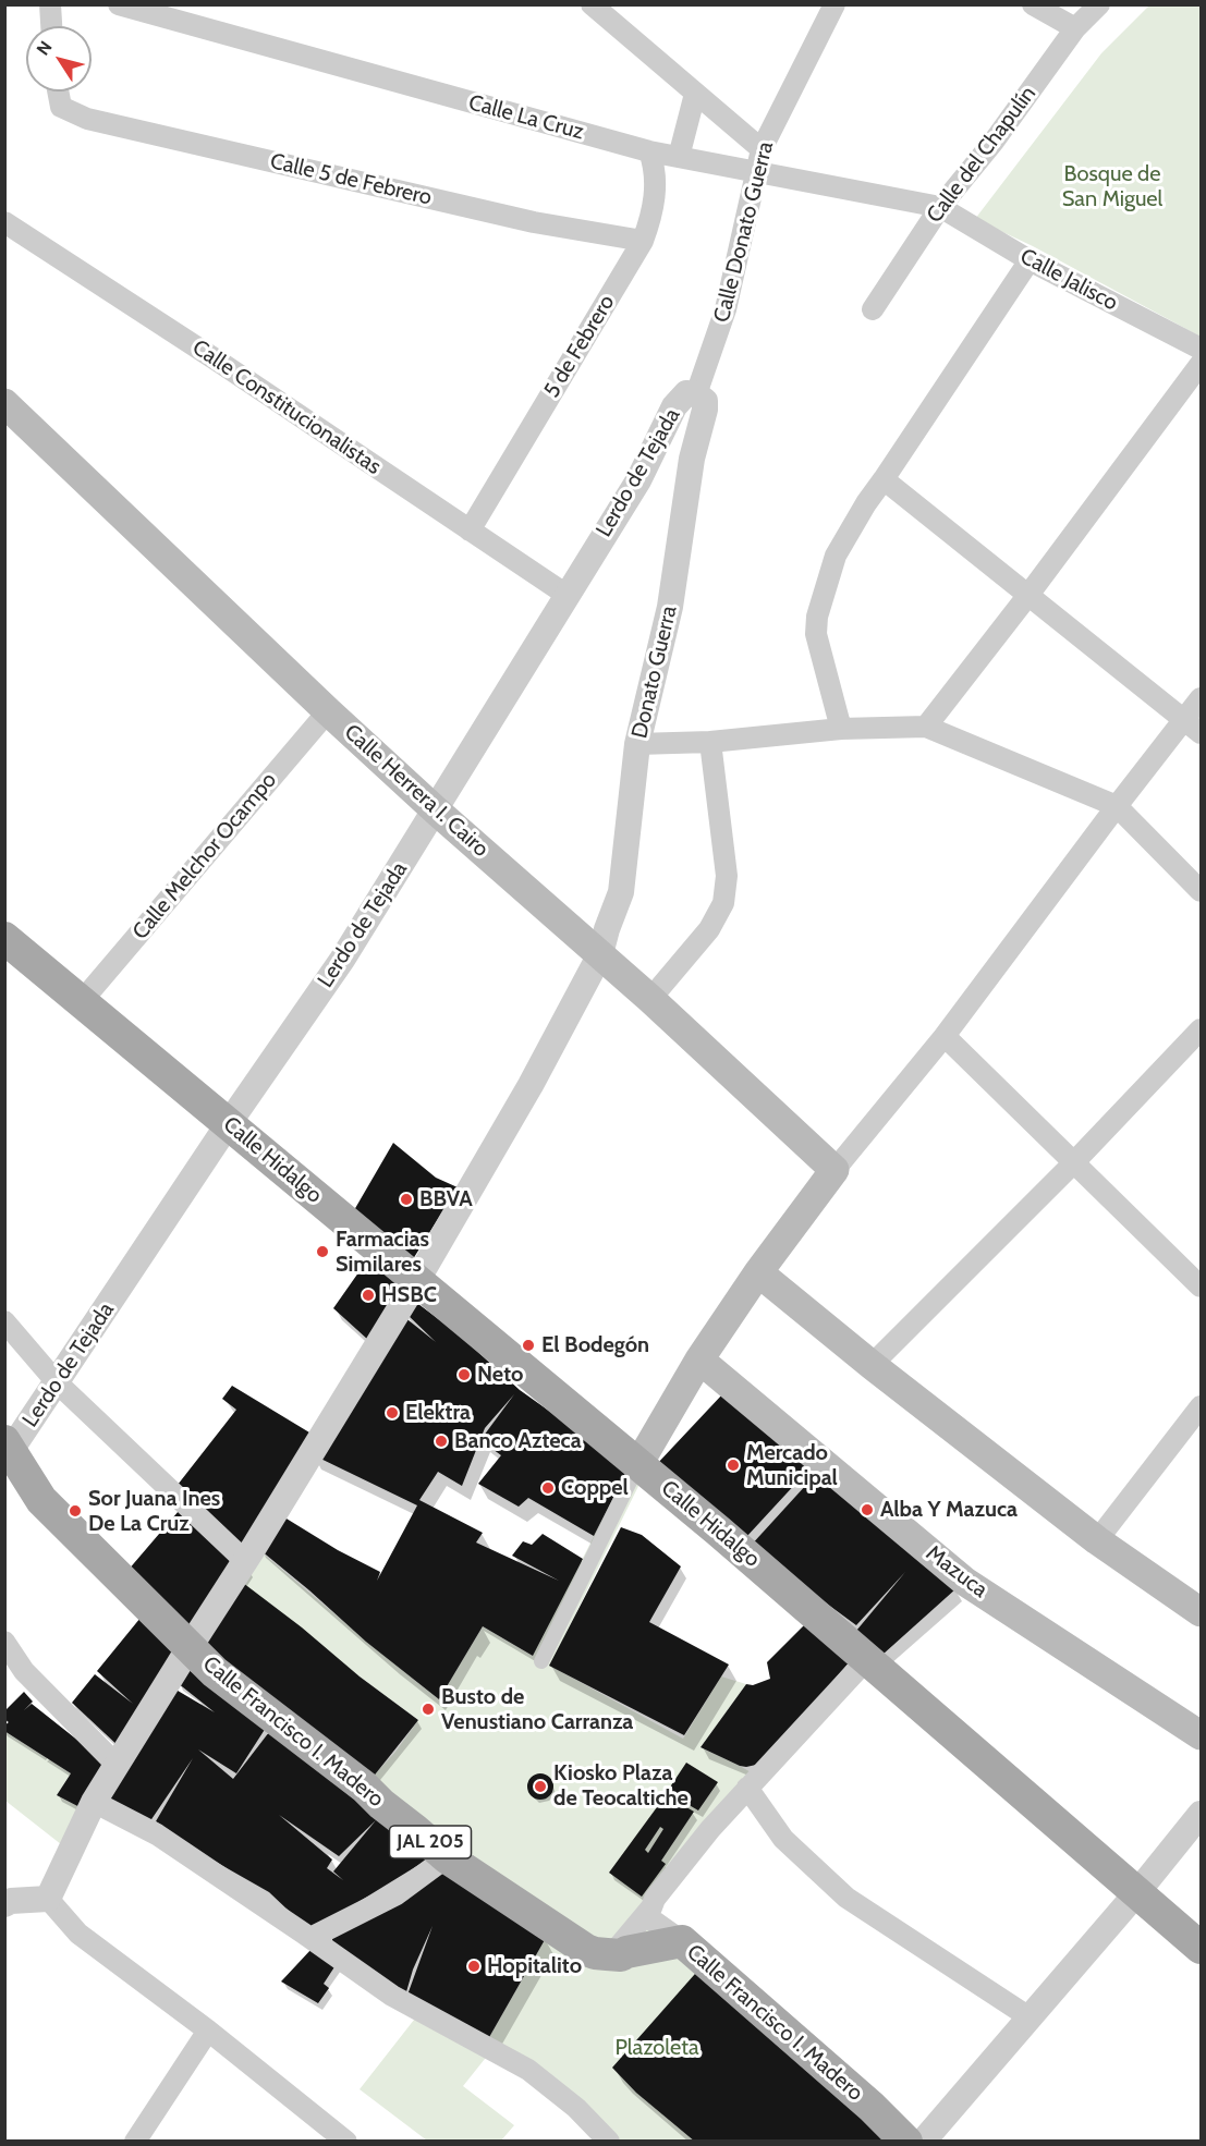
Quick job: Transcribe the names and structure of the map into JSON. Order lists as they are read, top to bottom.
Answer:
{
  "streets": {
    "main road": [
      "Calle Herrera I. Cairo",
      "Calle Hidalgo",
      "Mazuca",
      "Calle Francisco I. Madero",
      "JAL 205"
    ],
    "street": [
      "Calle La Cruz",
      "Calle del Chapulín",
      "Calle 5 de Febrero",
      "Calle Donato Guerra",
      "Calle Jalisco",
      "5 de Febrero",
      "Calle Constitucionalistas",
      "Lerdo de Tejada",
      "Donato Guerra",
      "Calle Melchor Ocampo"
    ]
  },
  "crossings": [
    ["Calle La Cruz", "Calle del Chapulín"],
    ["Calle La Cruz", "Calle Donato Guerra"],
    ["Calle La Cruz", "Calle Jalisco"],
    ["Calle La Cruz", "5 de Febrero"],
    ["Calle del Chapulín", "Calle Jalisco"],
    ["Calle 5 de Febrero", "5 de Febrero"],
    ["Calle Donato Guerra", "Lerdo de Tejada"],
    ["Calle Donato Guerra", "Donato Guerra"],
    ["5 de Febrero", "Calle Constitucionalistas"],
    ["Calle Constitucionalistas", "Lerdo de Tejada"],
    ["Lerdo de Tejada", "Donato Guerra"],
    ["Lerdo de Tejada", "Calle Herrera I. Cairo"],
    ["Lerdo de Tejada", "Calle Hidalgo"],
    ["Lerdo de Tejada", "Calle Francisco I. Madero"],
    ["Donato Guerra", "Calle Herrera I. Cairo"],
    ["Donato Guerra", "Calle Hidalgo"],
    ["Donato Guerra", "Calle Francisco I. Madero"],
    ["Calle Herrera I. Cairo", "Calle Melchor Ocampo"],
    ["Calle Melchor Ocampo", "Calle Hidalgo"]
  ],
  "parks": ["Bosque de San Miguel", "Plazoleta"],
  "places": [
    "BBVA",
    "Farmacias Similares",
    "HSBC",
    "El Bodegón",
    "Neto",
    "Elektra",
    "Banco Azteca",
    "Mercado Municipal",
    "Coppel",
    "Alba Y Mazuca",
    "Sor Juana Ines De La Cruz",
    "Busto de Venustiano Carranza",
    "Kiosko Plaza de Teocaltiche",
    "Hopitalito"
  ],
  "north": "top left"
}
